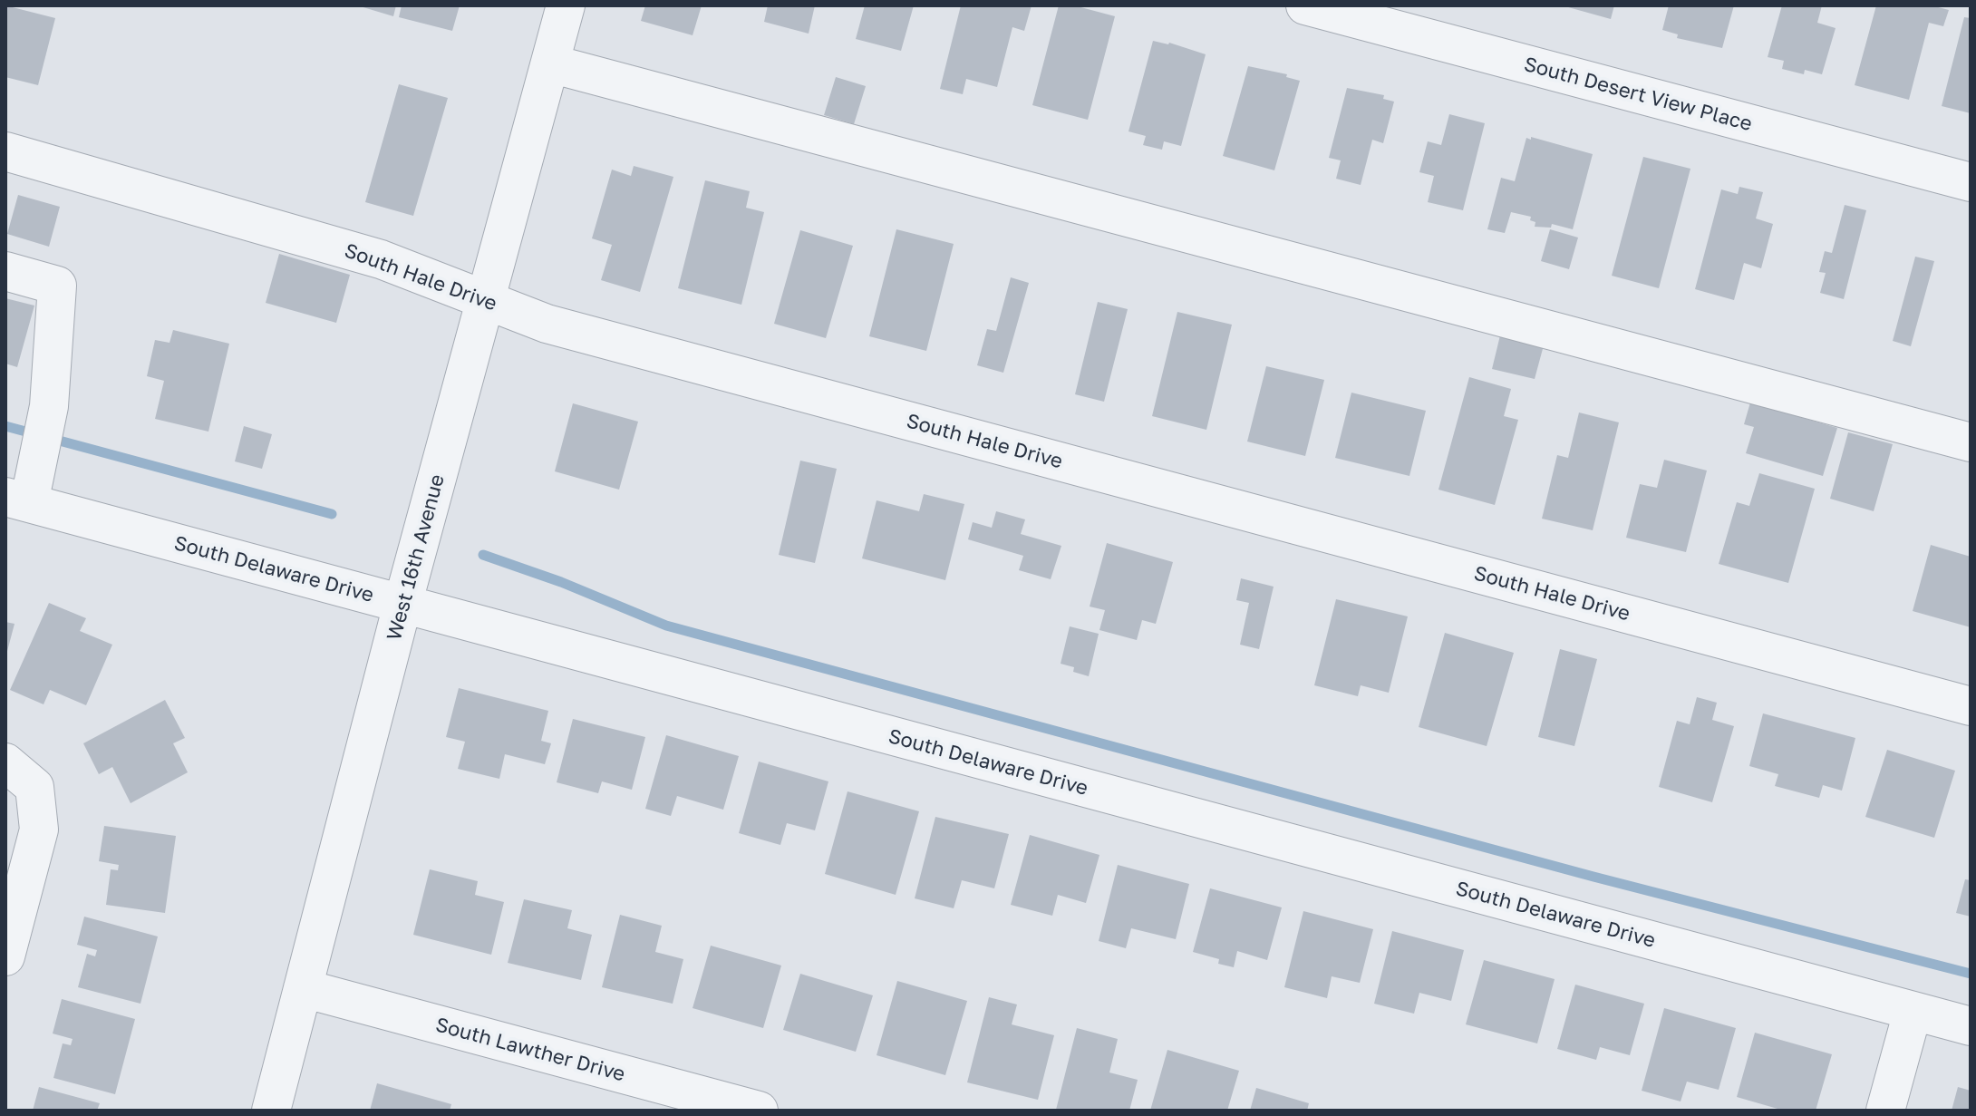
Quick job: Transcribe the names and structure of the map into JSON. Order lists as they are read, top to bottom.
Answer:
{
  "streets": {
    "street": [
      "South Desert View Place",
      "South Hale Drive",
      "West 16th Avenue",
      "South Delaware Drive",
      "South Lawther Drive"
    ]
  },
  "crossings": [
    ["South Hale Drive", "West 16th Avenue"],
    ["West 16th Avenue", "South Delaware Drive"],
    ["West 16th Avenue", "South Lawther Drive"]
  ]
}
